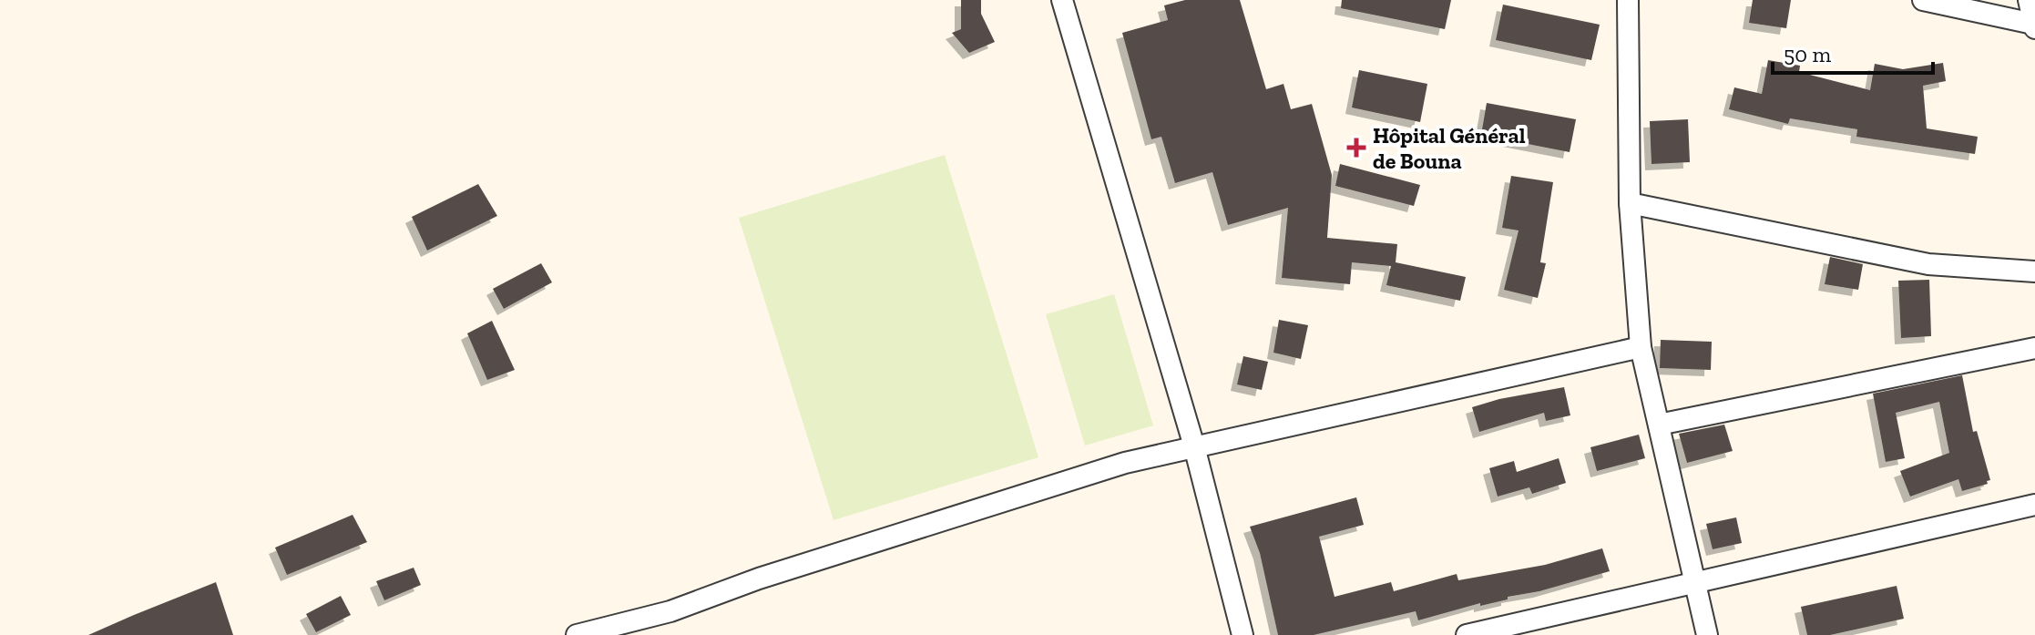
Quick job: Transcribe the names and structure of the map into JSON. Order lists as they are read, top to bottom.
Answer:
{
  "places": {
    "health": ["Hôpital Général de Bouna"]
  },
  "scale_bar": "50 m"
}
